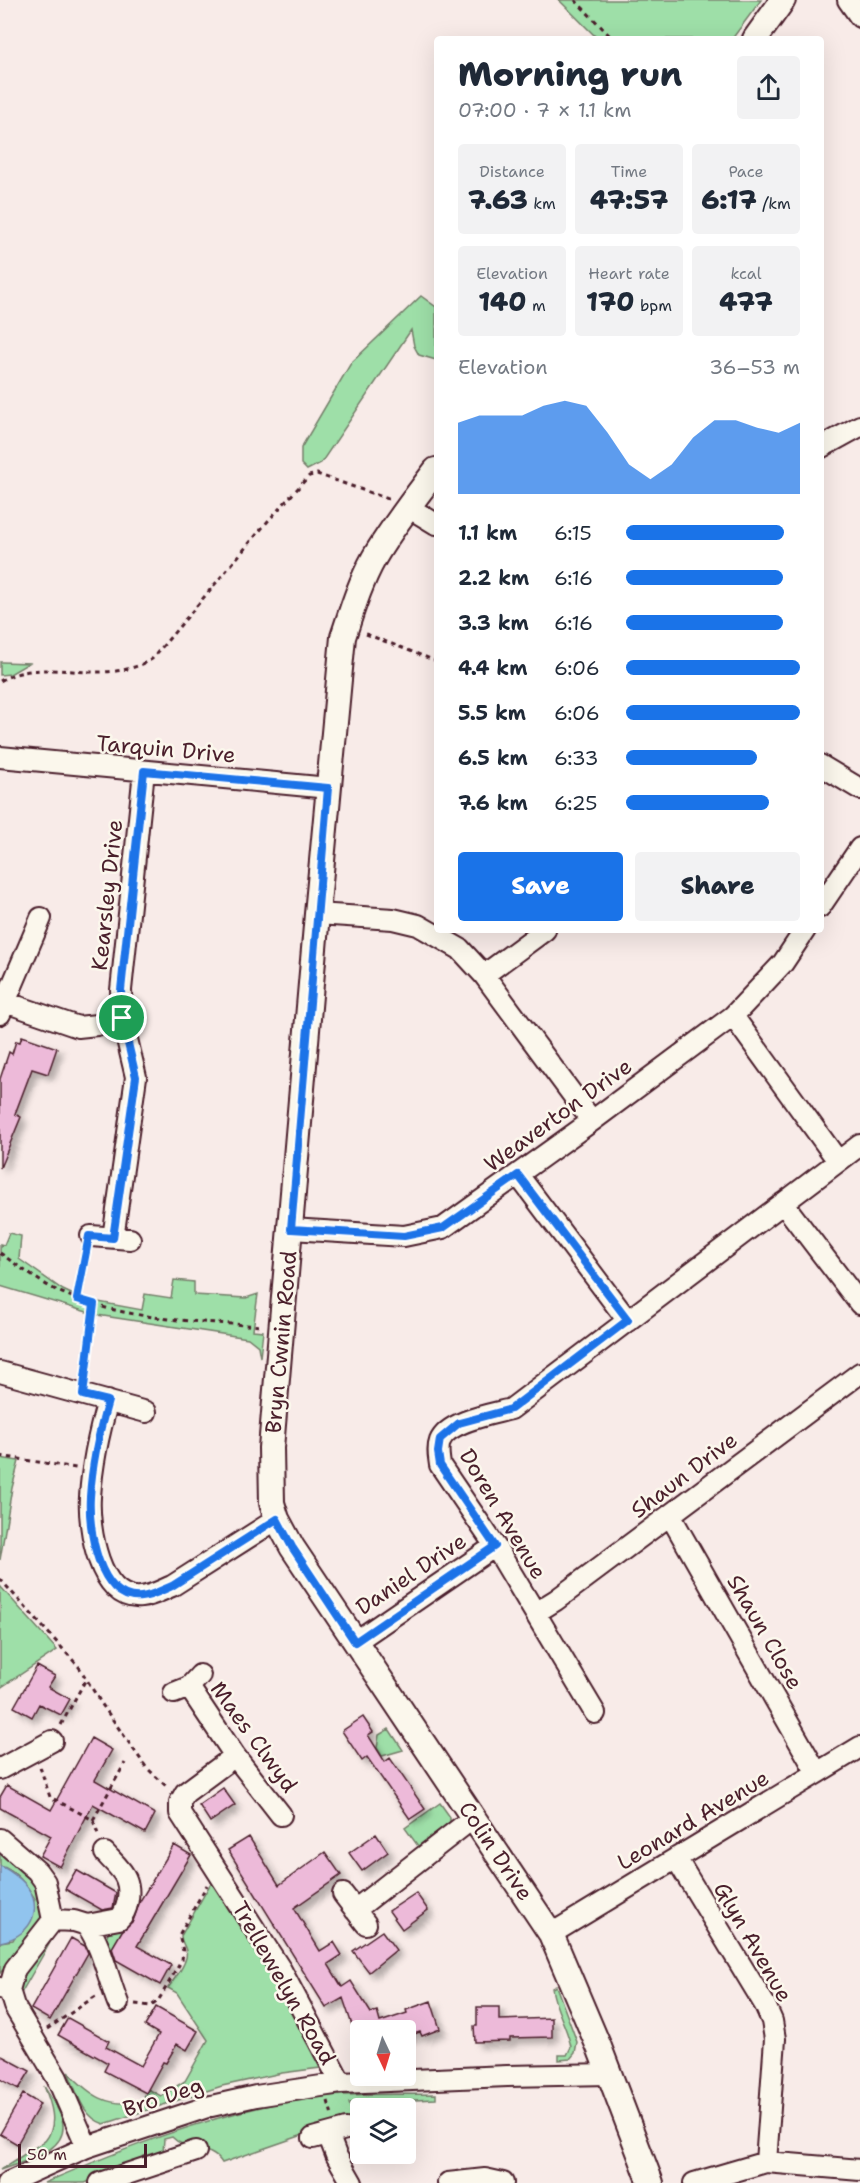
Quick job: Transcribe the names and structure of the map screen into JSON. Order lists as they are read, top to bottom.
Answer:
{
  "streets": {
    "street": [
      "Tarquin Drive",
      "Kearsley Drive",
      "Weaverton Drive",
      "Bryn Cwnin Road",
      "Shaun Drive",
      "Doren Avenue",
      "Daniel Drive",
      "Shaun Close",
      "Maes Clwyd",
      "Leonard Avenue",
      "Colin Drive",
      "Glyn Avenue",
      "Trellewelyn Road",
      "Bro Deg"
    ]
  },
  "crossings": [
    ["Tarquin Drive", "Kearsley Drive"],
    ["Tarquin Drive", "Bryn Cwnin Road"],
    ["Weaverton Drive", "Bryn Cwnin Road"],
    ["Bryn Cwnin Road", "Daniel Drive"],
    ["Bryn Cwnin Road", "Colin Drive"],
    ["Shaun Drive", "Doren Avenue"],
    ["Shaun Drive", "Shaun Close"],
    ["Doren Avenue", "Daniel Drive"],
    ["Daniel Drive", "Colin Drive"],
    ["Shaun Close", "Leonard Avenue"],
    ["Leonard Avenue", "Colin Drive"],
    ["Leonard Avenue", "Glyn Avenue"],
    ["Colin Drive", "Trellewelyn Road"],
    ["Trellewelyn Road", "Bro Deg"]
  ],
  "scale_bar": "50 m",
  "north": "bottom",
  "page": {
    "heading": ["Morning run", "07:00 · 7 × 1.1 km"],
    "stats": [
      ["Distance", "7.63 km"],
      ["Time", "47:57"],
      ["Pace", "6:17 /km"],
      ["Elevation", "140 m"],
      ["Heart rate", "170 bpm"],
      ["kcal", "477"]
    ],
    "chart": ["Elevation", "36–53 m"],
    "list": [
      {
        "name": "1.1 km",
        "note": "6:15"
      },
      {
        "name": "2.2 km",
        "note": "6:16"
      },
      {
        "name": "3.3 km",
        "note": "6:16"
      },
      {
        "name": "4.4 km",
        "note": "6:06"
      },
      {
        "name": "5.5 km",
        "note": "6:06"
      },
      {
        "name": "6.5 km",
        "note": "6:33"
      },
      {
        "name": "7.6 km",
        "note": "6:25"
      }
    ],
    "buttons": ["Save", "Share"],
    "scale": "50 m"
  }
}
